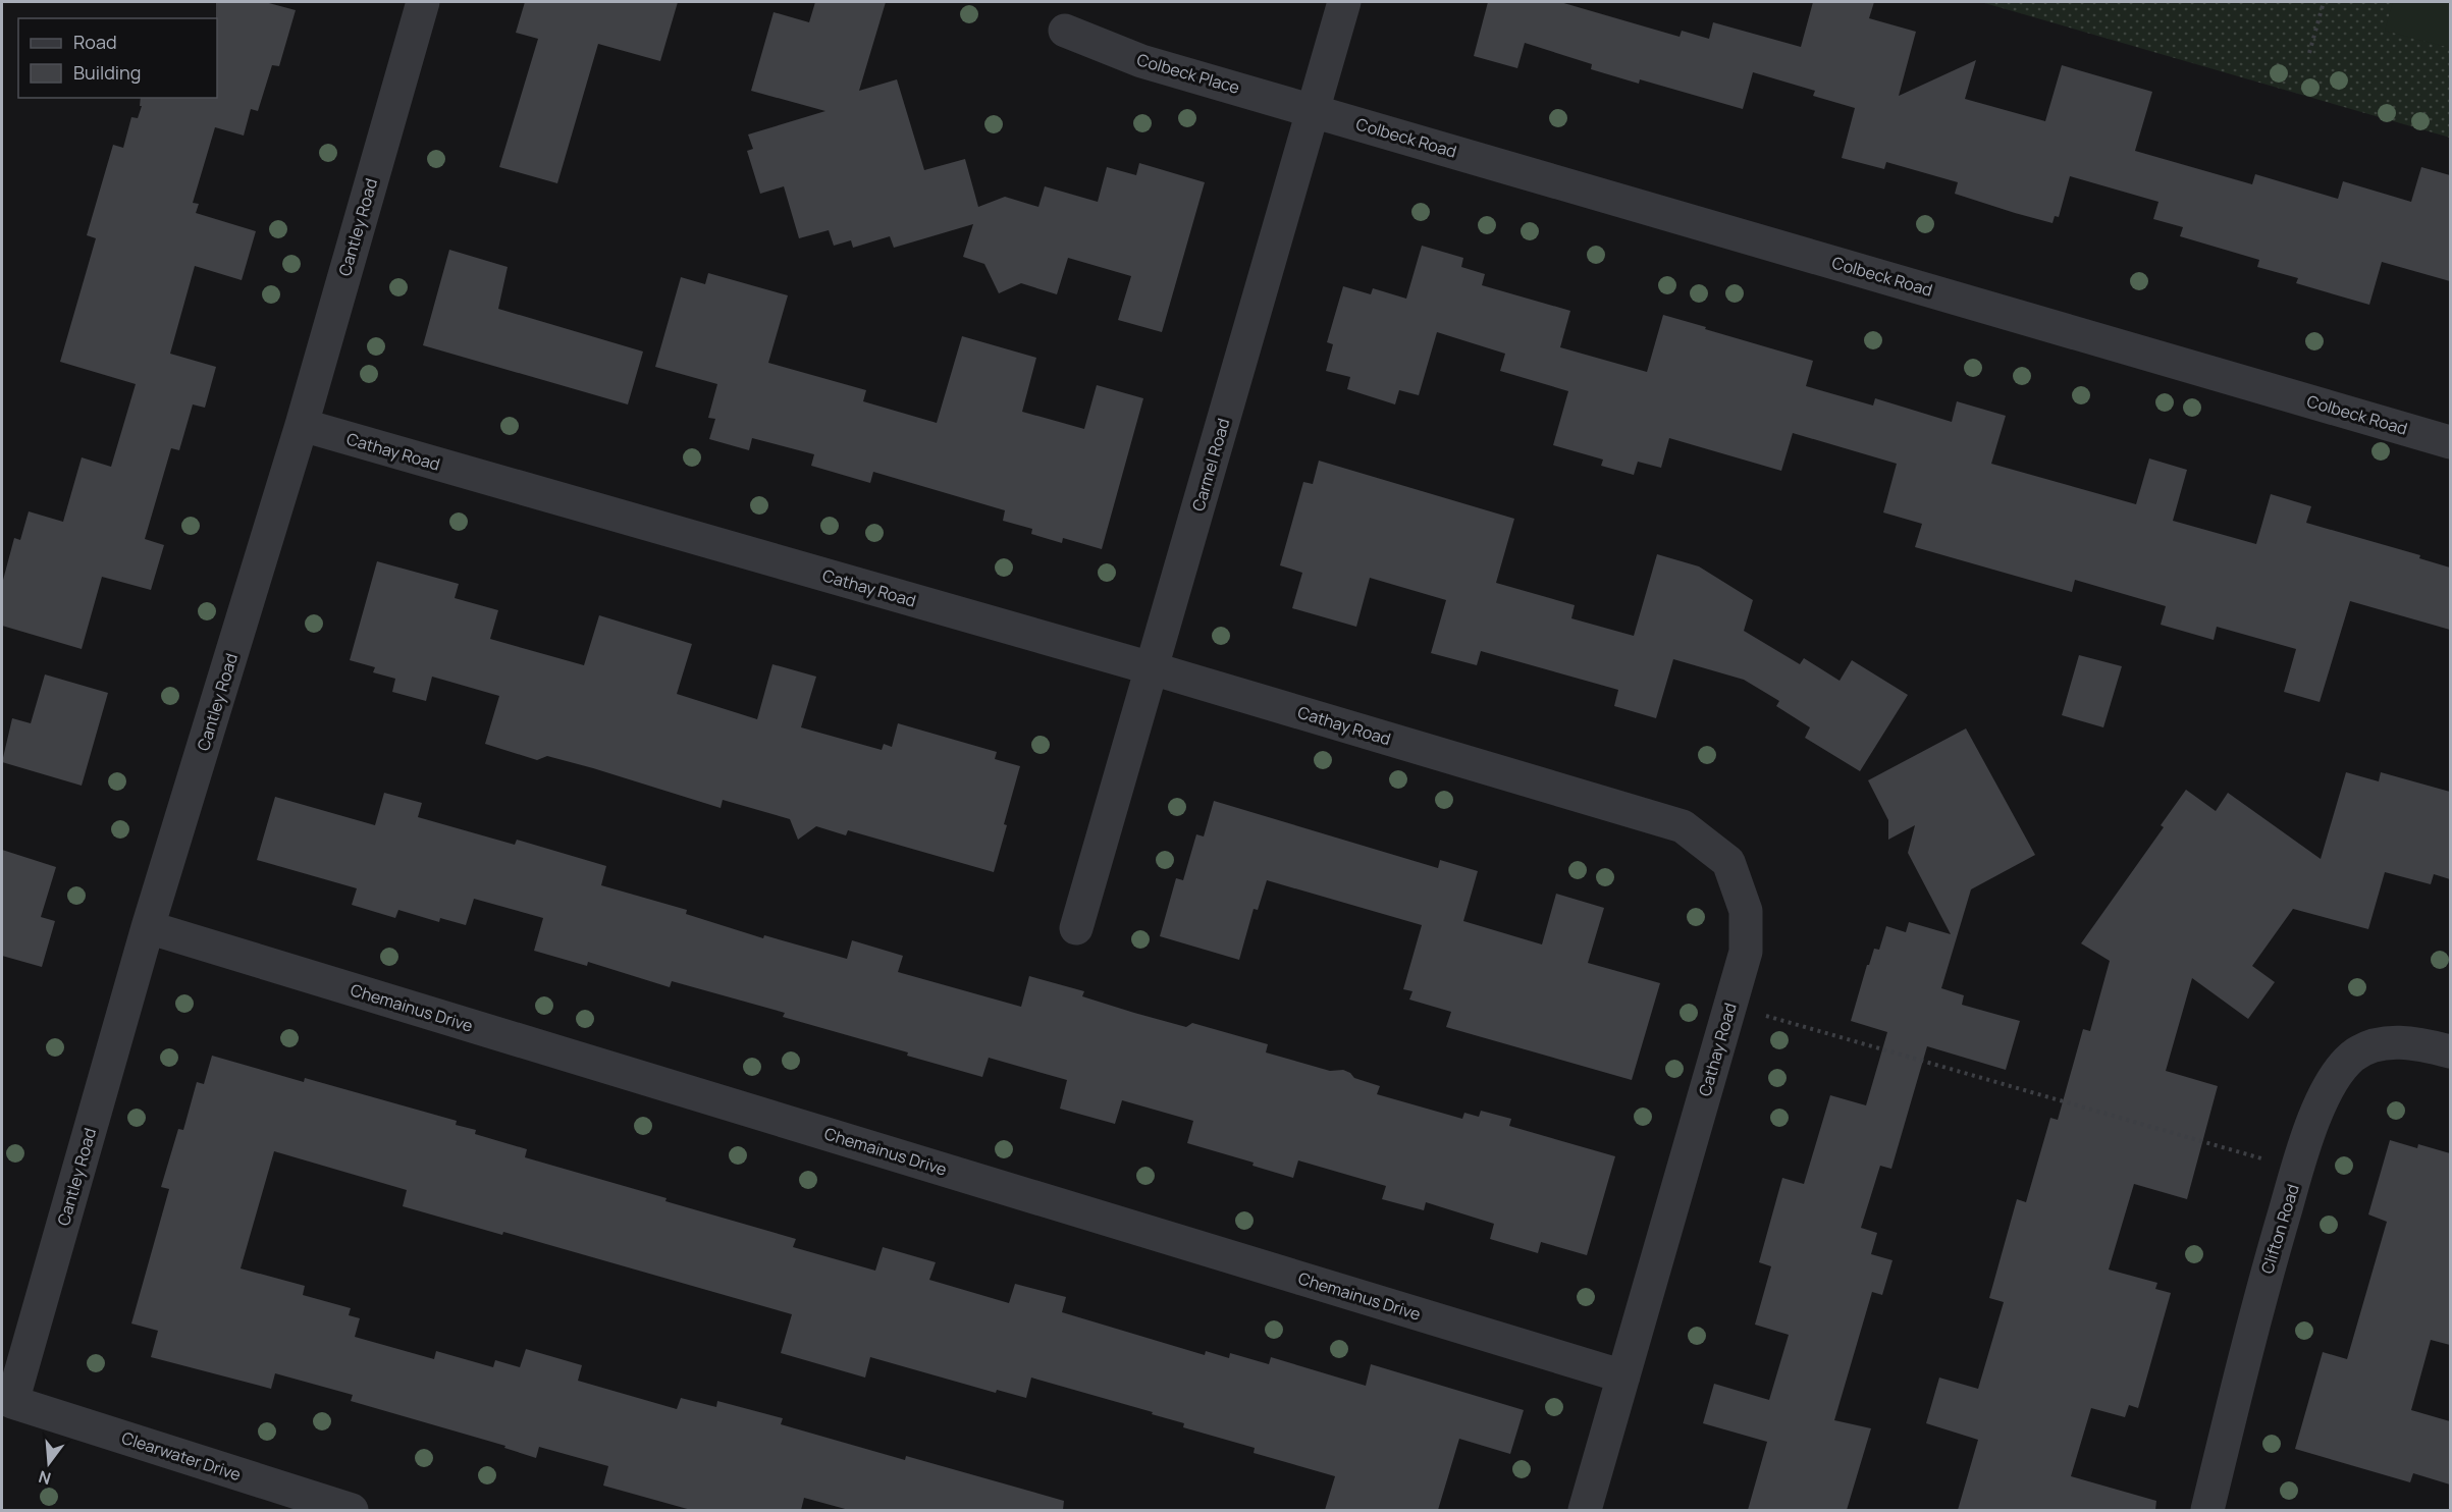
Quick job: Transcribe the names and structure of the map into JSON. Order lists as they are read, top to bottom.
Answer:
{
  "streets": {
    "street": [
      "Colbeck Place",
      "Colbeck Road",
      "Cantley Road",
      "Cathay Road",
      "Carmel Road",
      "Chemainus Drive",
      "Clifton Road",
      "Clearwater Drive"
    ]
  },
  "crossings": [
    ["Colbeck Place", "Colbeck Road"],
    ["Colbeck Place", "Carmel Road"],
    ["Colbeck Road", "Carmel Road"],
    ["Cantley Road", "Cathay Road"],
    ["Cantley Road", "Chemainus Drive"],
    ["Cantley Road", "Clearwater Drive"],
    ["Cathay Road", "Carmel Road"],
    ["Cathay Road", "Chemainus Drive"]
  ],
  "legend": ["Road", "Building"],
  "north": "bottom"
}
